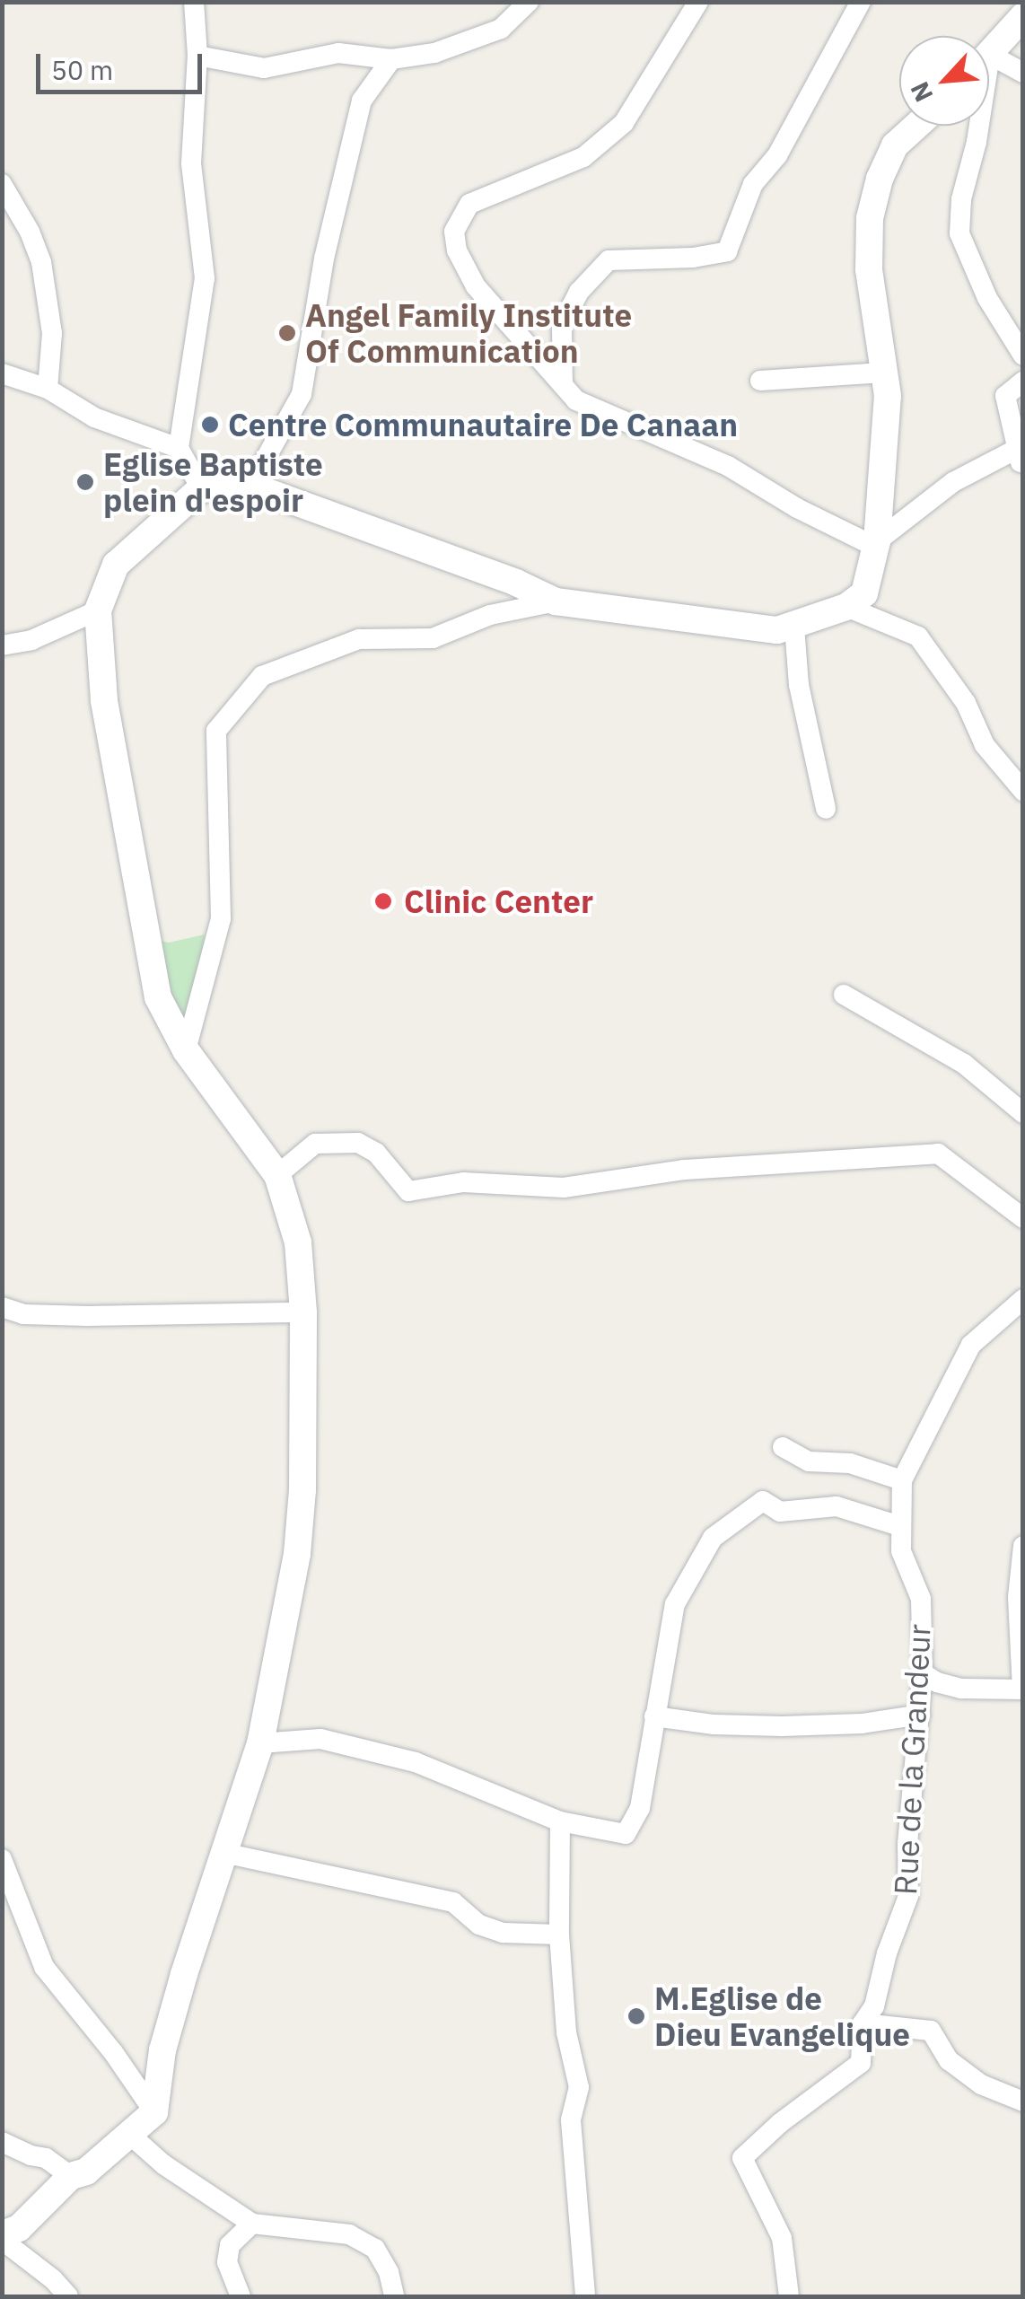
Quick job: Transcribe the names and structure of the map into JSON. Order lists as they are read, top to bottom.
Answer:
{
  "streets": {
    "street": ["Rue de la Grandeur"]
  },
  "places": [
    "Angel Family Institute Of Communication",
    "Centre Communautaire De Canaan",
    "Eglise Baptiste plein d'espoir",
    "Clinic Center",
    "M.Eglise de Dieu Evangelique"
  ],
  "scale_bar": "50 m",
  "north": "bottom left"
}
